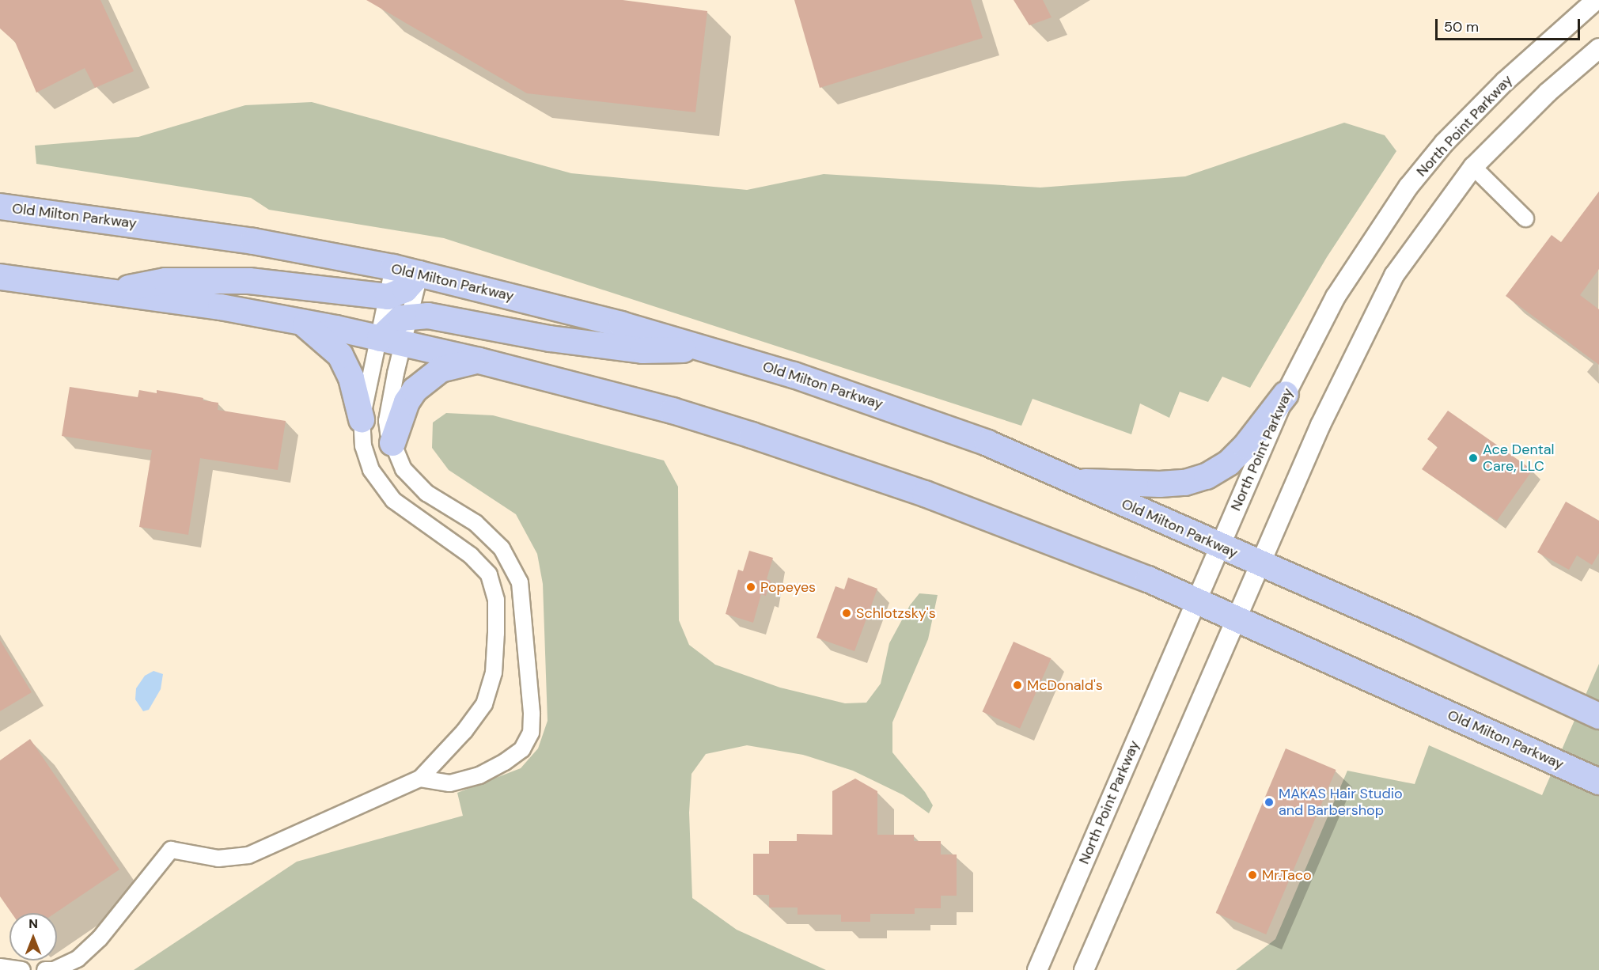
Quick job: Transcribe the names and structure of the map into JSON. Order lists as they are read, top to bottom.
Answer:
{
  "streets": {
    "highway": ["Old Milton Parkway"],
    "street": ["North Point Parkway"]
  },
  "crossings": [
    ["North Point Parkway", "Old Milton Parkway"]
  ],
  "places": [
    "Ace Dental Care, LLC",
    "Popeyes",
    "Schlotzsky's",
    "McDonald's",
    "MAKAS Hair Studio and Barbershop",
    "Mr.Taco"
  ],
  "scale_bar": "50 m",
  "north": "top"
}
